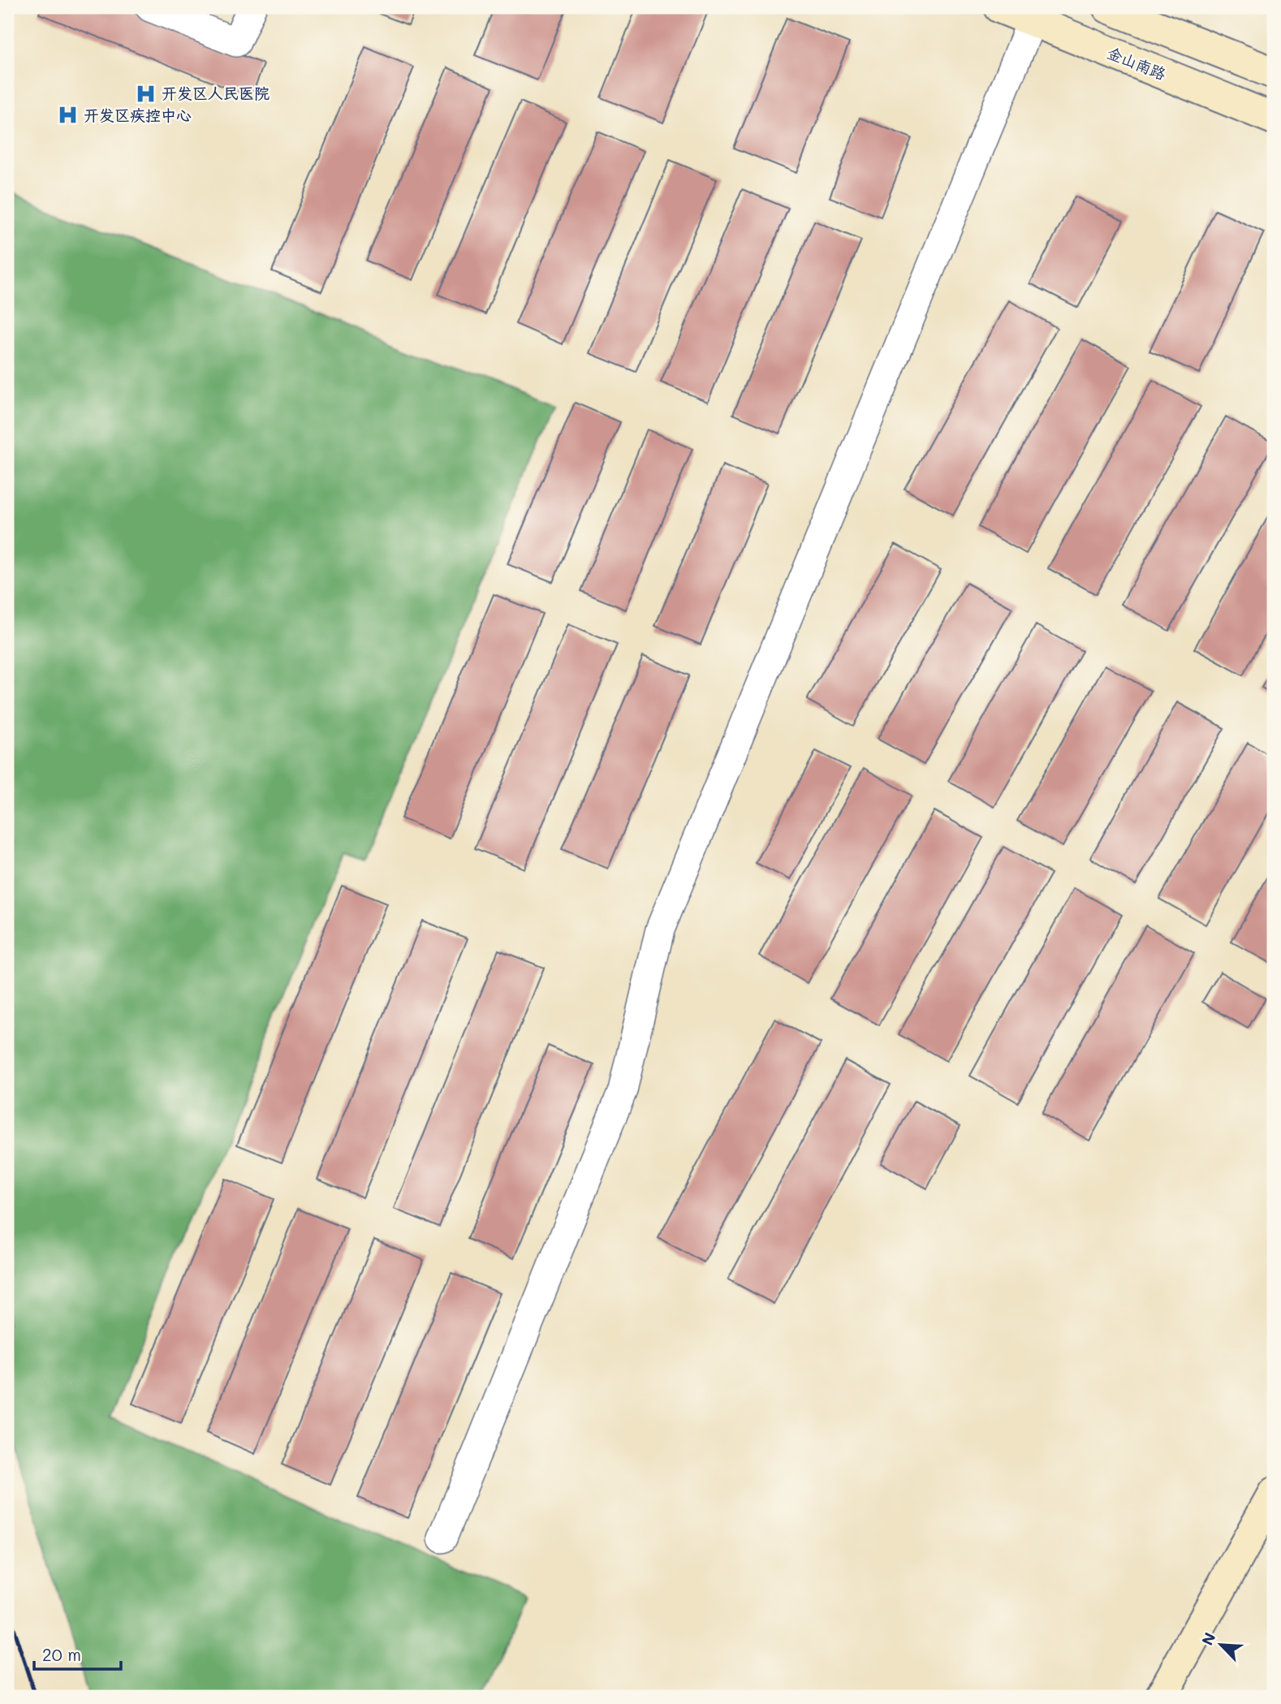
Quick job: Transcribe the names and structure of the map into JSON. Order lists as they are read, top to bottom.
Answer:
{
  "streets": {
    "main road": ["金山南路"]
  },
  "places": {
    "hospital": ["开发区人民医院", "开发区疾控中心"]
  },
  "scale_bar": "20 m",
  "north": "top left"
}
